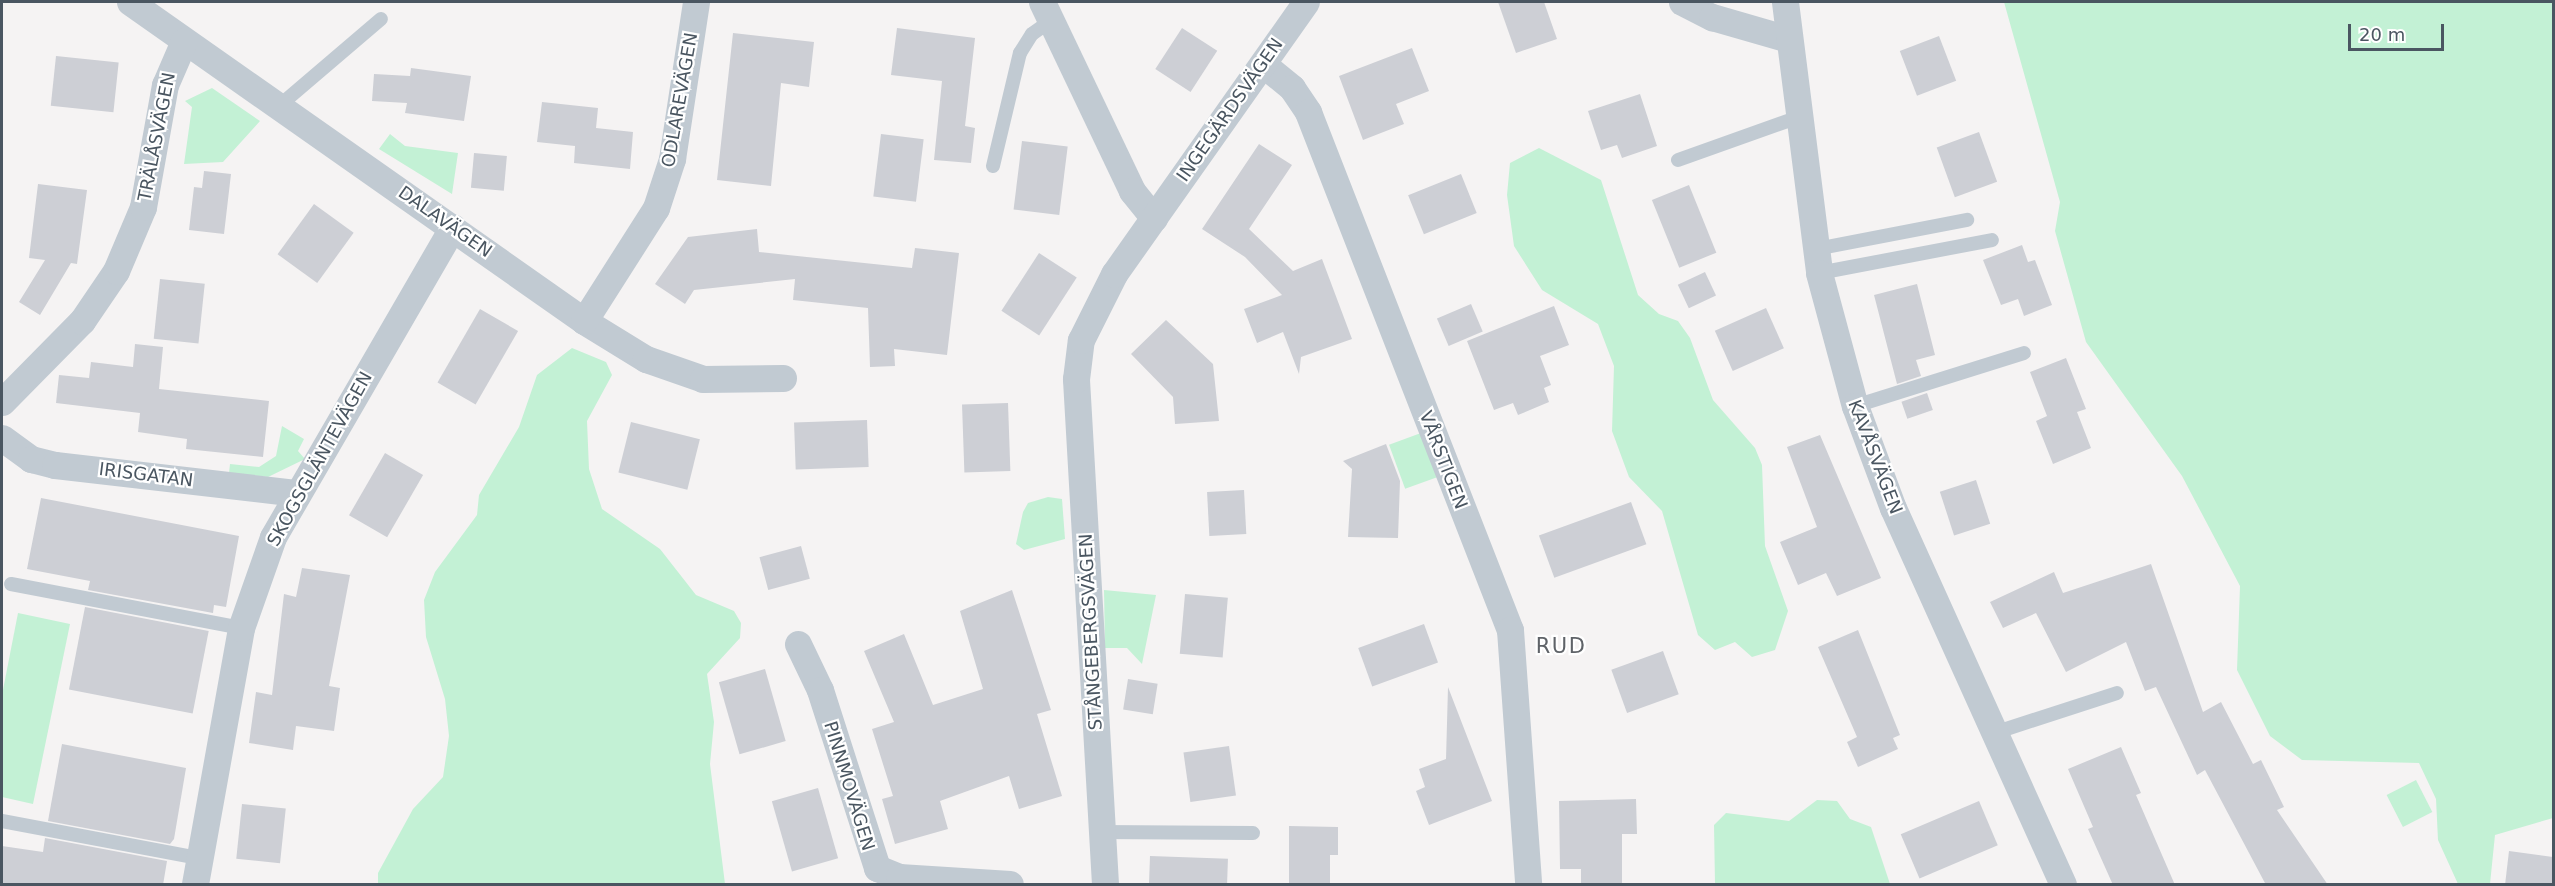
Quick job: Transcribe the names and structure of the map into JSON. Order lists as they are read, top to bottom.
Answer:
{
  "streets": {
    "street": [
      "ODLAREVÄGEN",
      "INGEGÄRDSVÄGEN",
      "TRÄLÅSVÄGEN",
      "DALAVÄGEN",
      "KAVÅSVÄGEN",
      "SKOGSGLÄNTEVÄGEN",
      "VÅRSTIGEN",
      "IRISGATAN",
      "STÅNGEBERGSVÄGEN",
      "PINNMOVÄGEN"
    ]
  },
  "crossings": [
    ["ODLAREVÄGEN", "DALAVÄGEN"],
    ["INGEGÄRDSVÄGEN", "VÅRSTIGEN"],
    ["INGEGÄRDSVÄGEN", "STÅNGEBERGSVÄGEN"],
    ["TRÄLÅSVÄGEN", "DALAVÄGEN"],
    ["DALAVÄGEN", "SKOGSGLÄNTEVÄGEN"],
    ["SKOGSGLÄNTEVÄGEN", "IRISGATAN"]
  ],
  "districts": ["RUD"],
  "scale_bar": "20 m"
}
